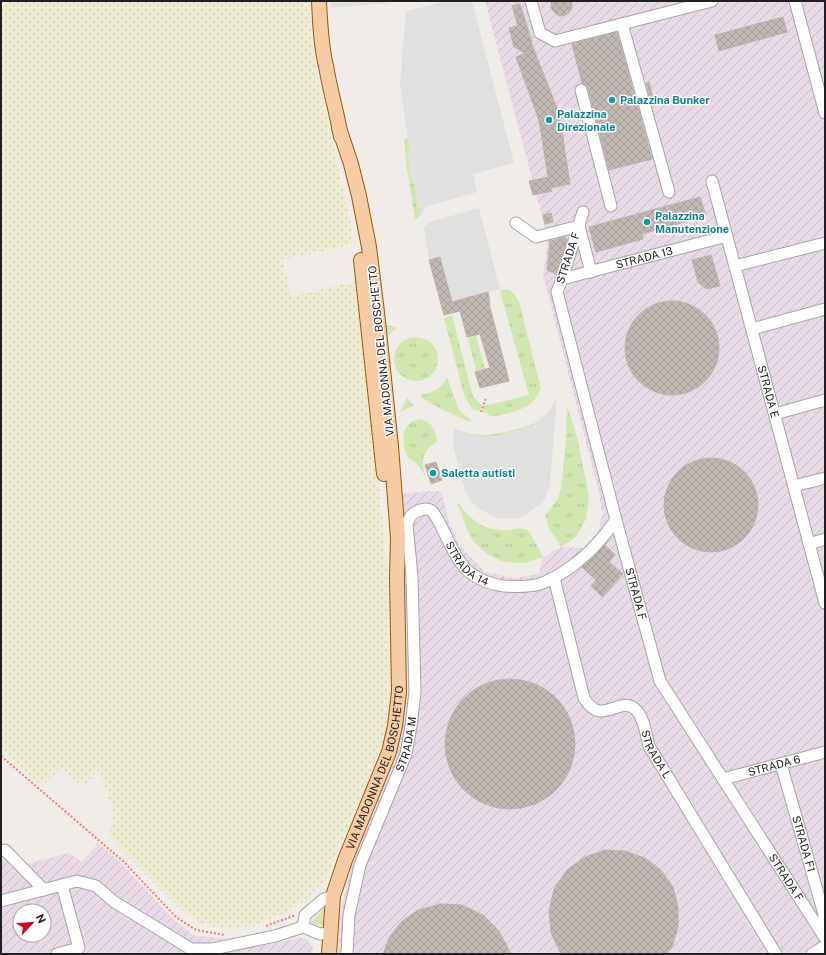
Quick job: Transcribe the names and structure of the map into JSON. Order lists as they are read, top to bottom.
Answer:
{
  "streets": {
    "main road": ["VIA MADONNA DEL BOSCHETTO"],
    "lane": [
      "STRADA F",
      "STRADA 13",
      "STRADA E",
      "STRADA 14",
      "STRADA M",
      "STRADA L",
      "STRADA 6",
      "STRADA F1"
    ]
  },
  "crossings": [
    ["STRADA F", "STRADA 13"],
    ["STRADA F", "STRADA 6"],
    ["STRADA 13", "STRADA E"],
    ["STRADA 14", "STRADA M"],
    ["STRADA 14", "STRADA L"],
    ["STRADA 6", "STRADA F1"]
  ],
  "places": [
    "Palazzina Bunker",
    "Palazzina Direzionale",
    "Palazzina Manutenzione",
    "Saletta autisti"
  ],
  "north": "top right"
}
